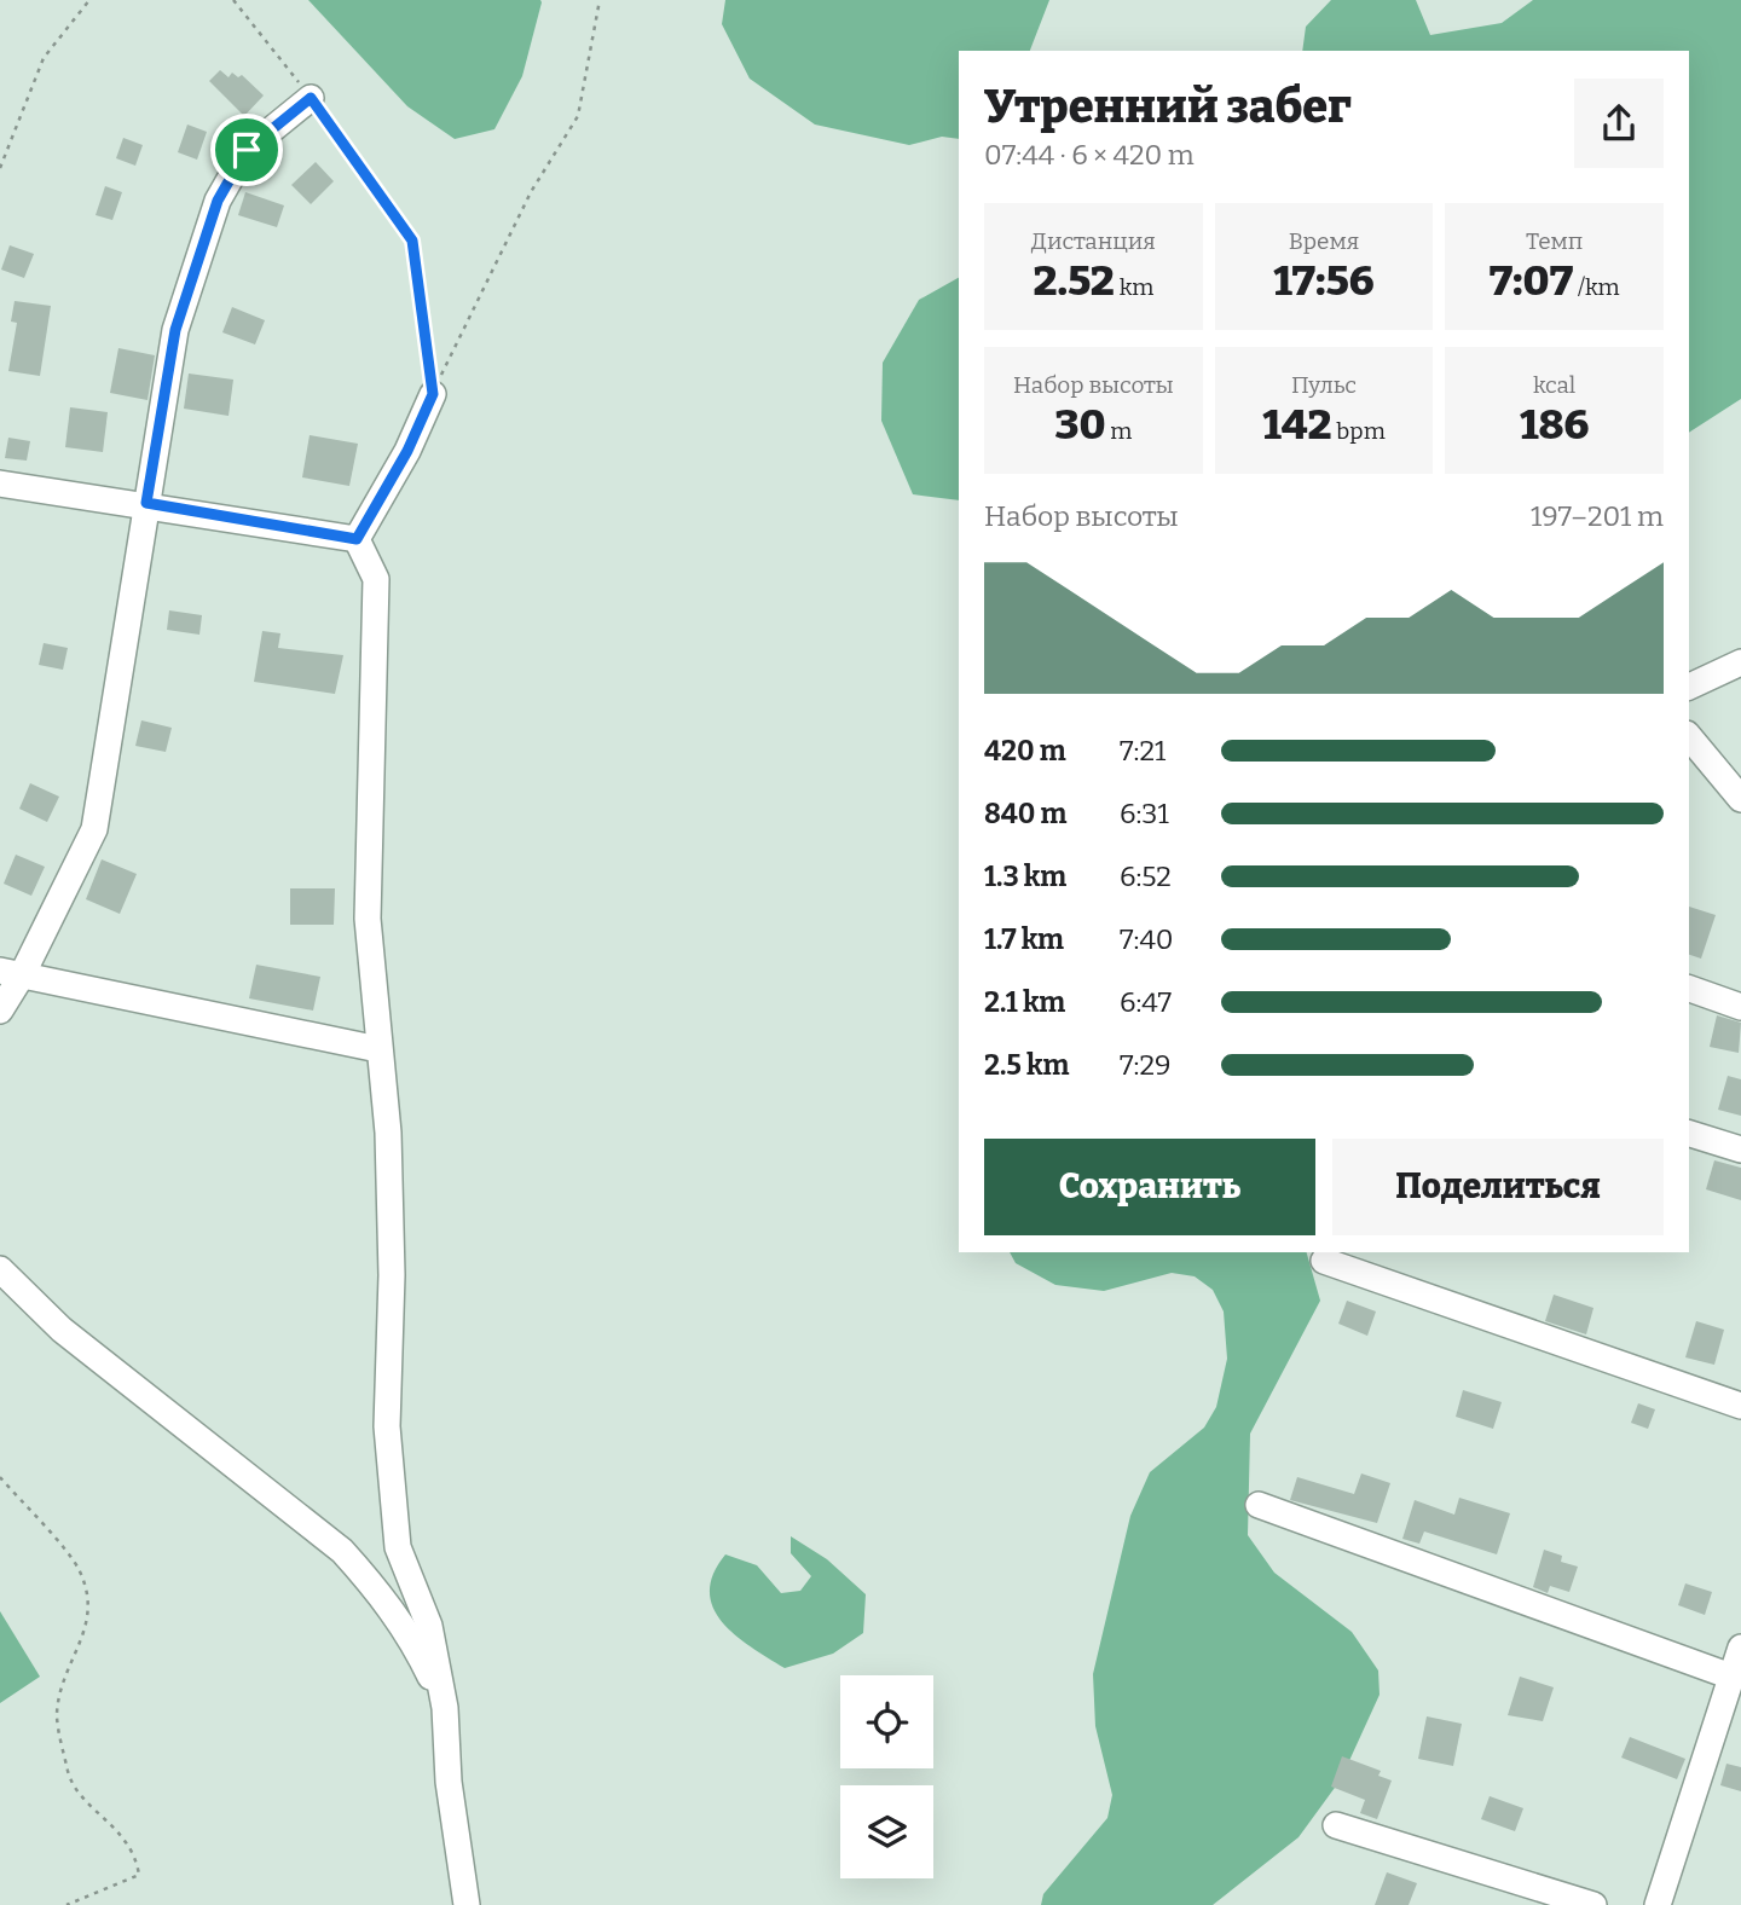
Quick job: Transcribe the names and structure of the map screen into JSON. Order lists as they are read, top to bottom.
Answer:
{
  "page": {
    "heading": ["Утренний забег", "07:44 · 6 × 420 m"],
    "stats": [
      ["Дистанция", "2.52 km"],
      ["Время", "17:56"],
      ["Темп", "7:07 /km"],
      ["Набор высоты", "30 m"],
      ["Пульс", "142 bpm"],
      ["kcal", "186"]
    ],
    "chart": ["Набор высоты", "197–201 m"],
    "list": [
      {
        "name": "420 m",
        "note": "7:21"
      },
      {
        "name": "840 m",
        "note": "6:31"
      },
      {
        "name": "1.3 km",
        "note": "6:52"
      },
      {
        "name": "1.7 km",
        "note": "7:40"
      },
      {
        "name": "2.1 km",
        "note": "6:47"
      },
      {
        "name": "2.5 km",
        "note": "7:29"
      }
    ],
    "buttons": ["Сохранить", "Поделиться"]
  }
}
